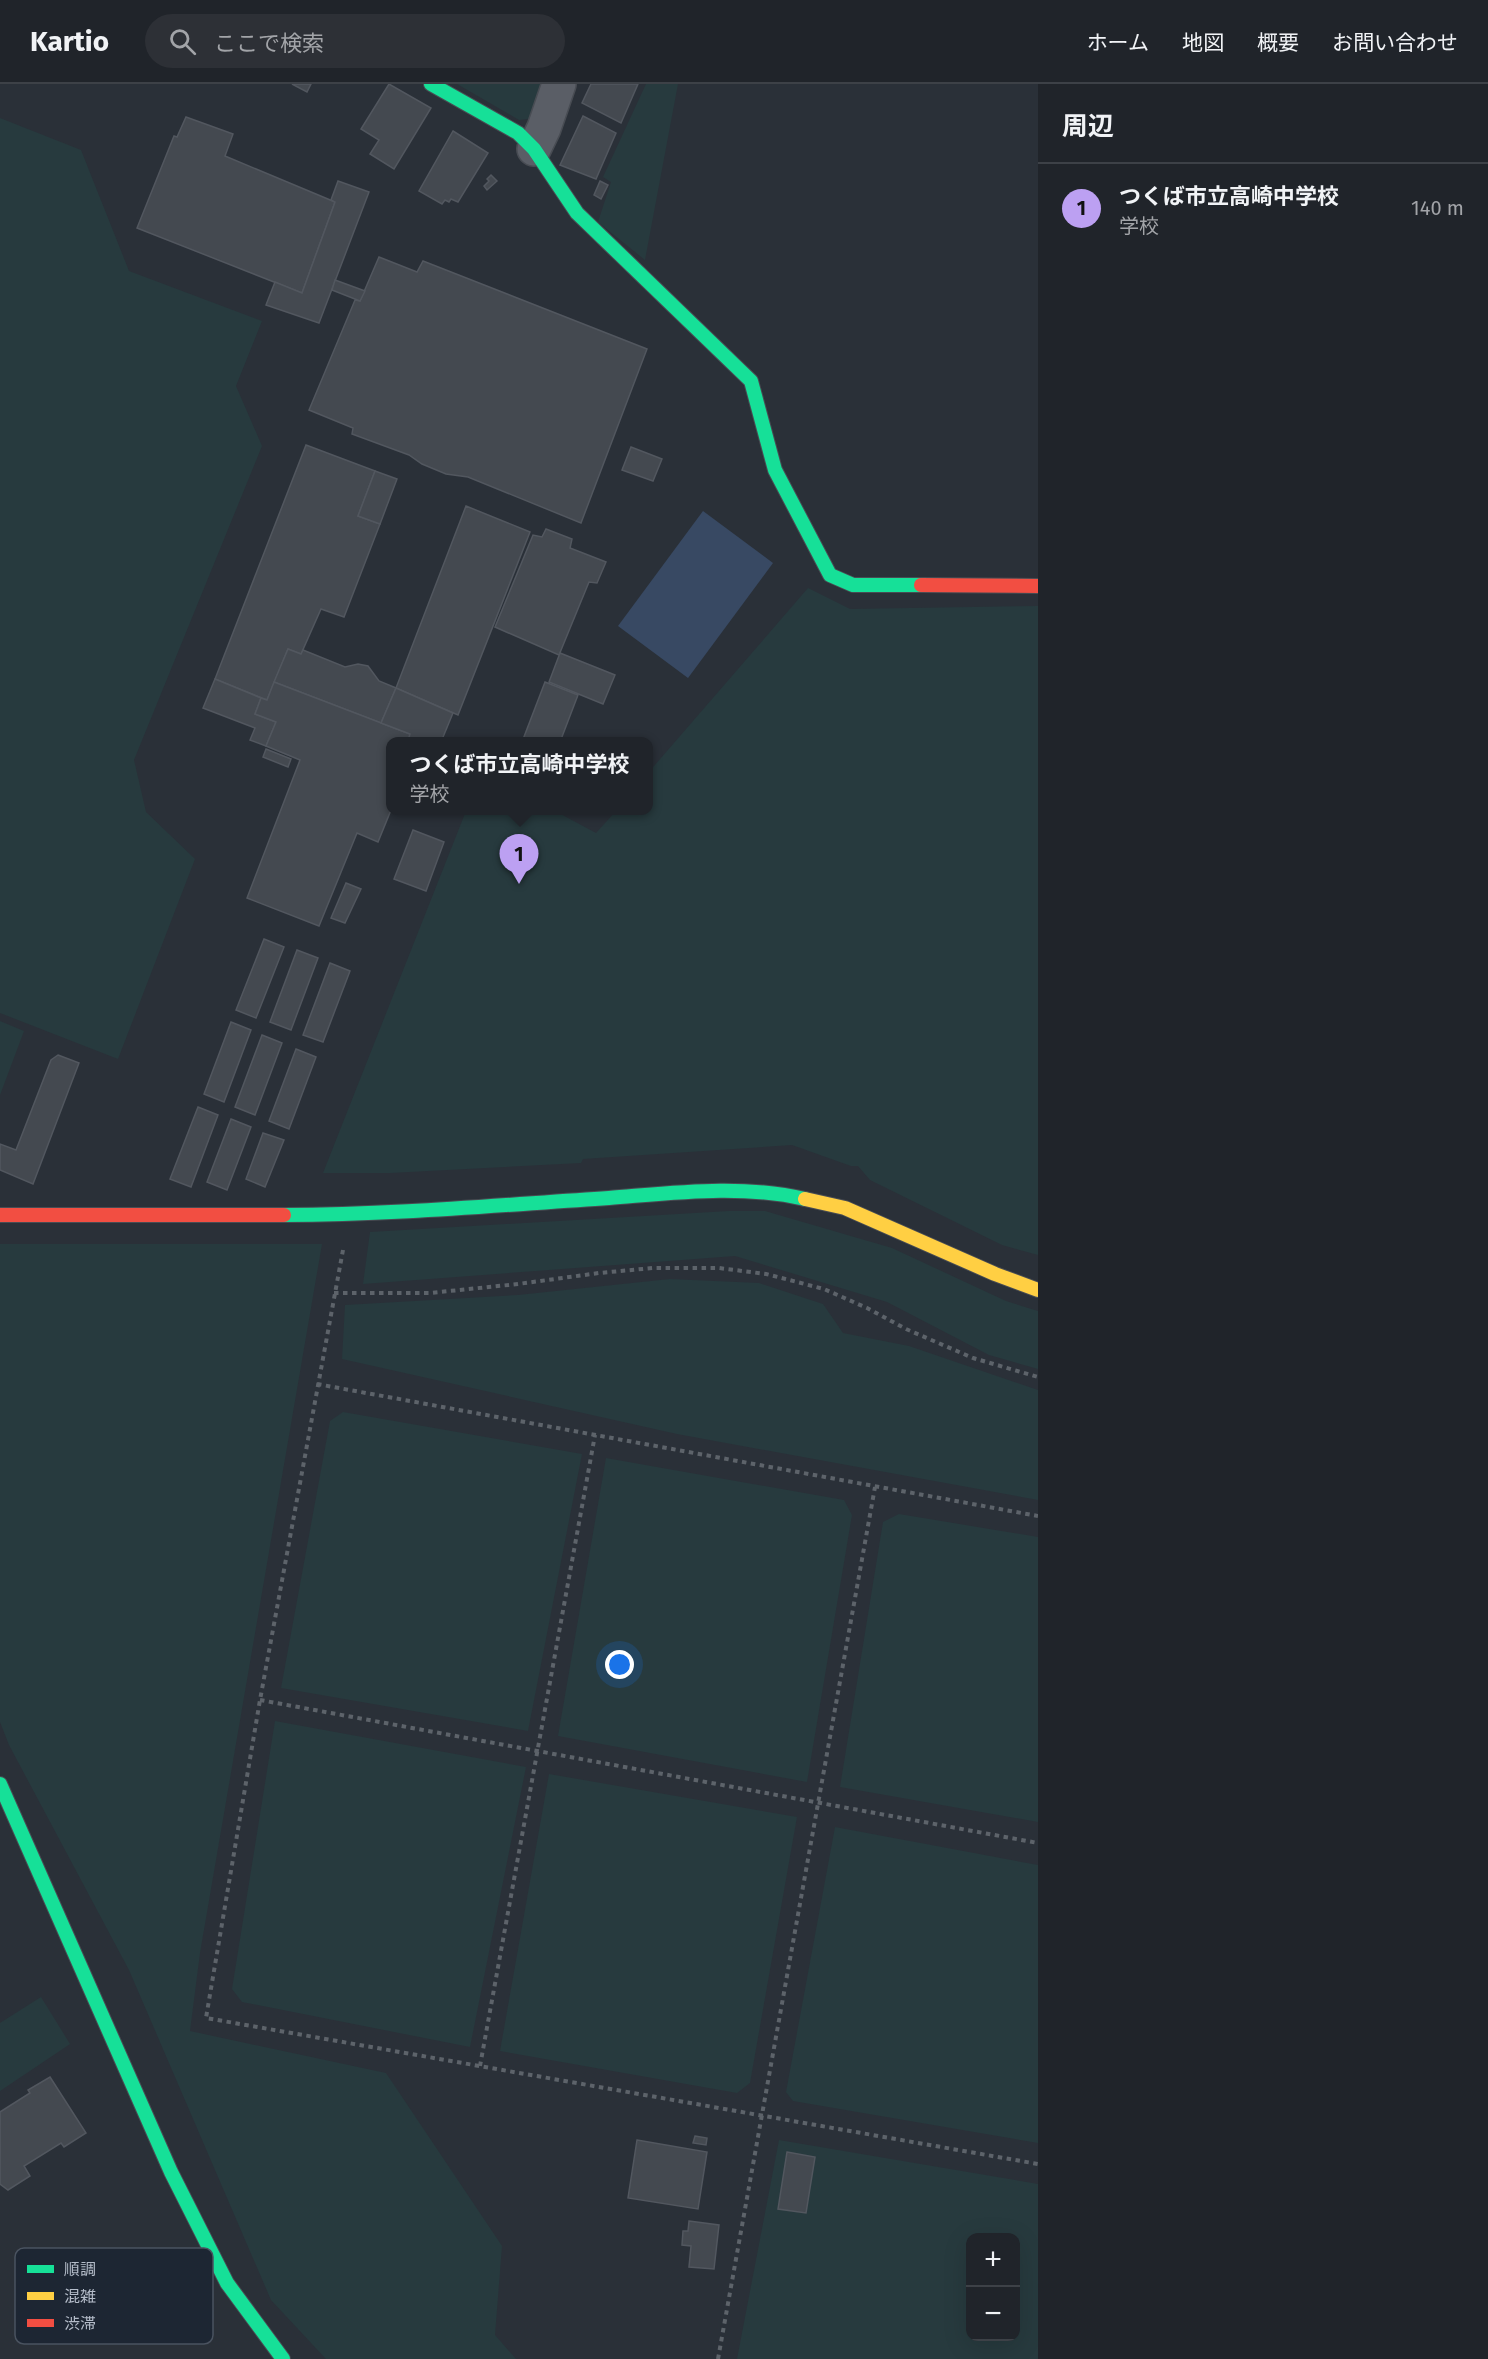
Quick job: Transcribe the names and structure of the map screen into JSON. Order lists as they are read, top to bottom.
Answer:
{
  "legend": ["順調", "混雑", "渋滞"],
  "page": {
    "header": "Kartio",
    "search": "ここで検索",
    "nav": [
      "ホーム",
      "地図",
      "概要",
      "お問い合わせ"
    ],
    "heading": "周辺",
    "list": [
      {
        "mark": "1",
        "name": "つくば市立高崎中学校",
        "note": "学校",
        "value": "140 m"
      }
    ],
    "popup": ["つくば市立高崎中学校", "学校"],
    "pins": "1",
    "map_buttons": ["+", "−"]
  }
}
